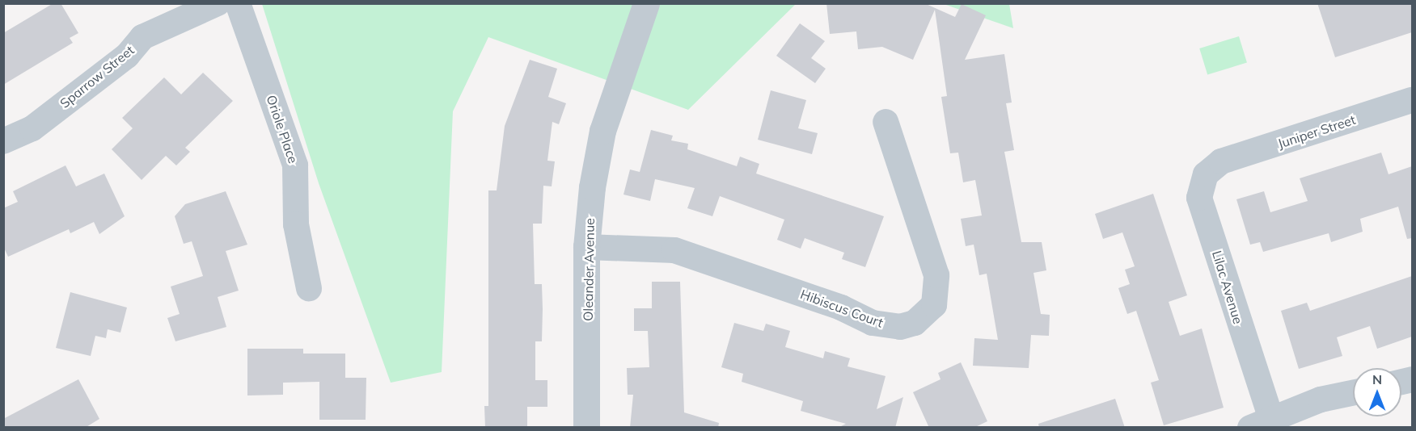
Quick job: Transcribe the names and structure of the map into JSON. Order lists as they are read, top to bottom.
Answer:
{
  "streets": {
    "street": [
      "Sparrow Street",
      "Oriole Place",
      "Juniper Street",
      "Oleander Avenue",
      "Lilac Avenue",
      "Hibiscus Court"
    ]
  },
  "crossings": [
    ["Juniper Street", "Lilac Avenue"],
    ["Oleander Avenue", "Hibiscus Court"]
  ],
  "north": "top"
}
